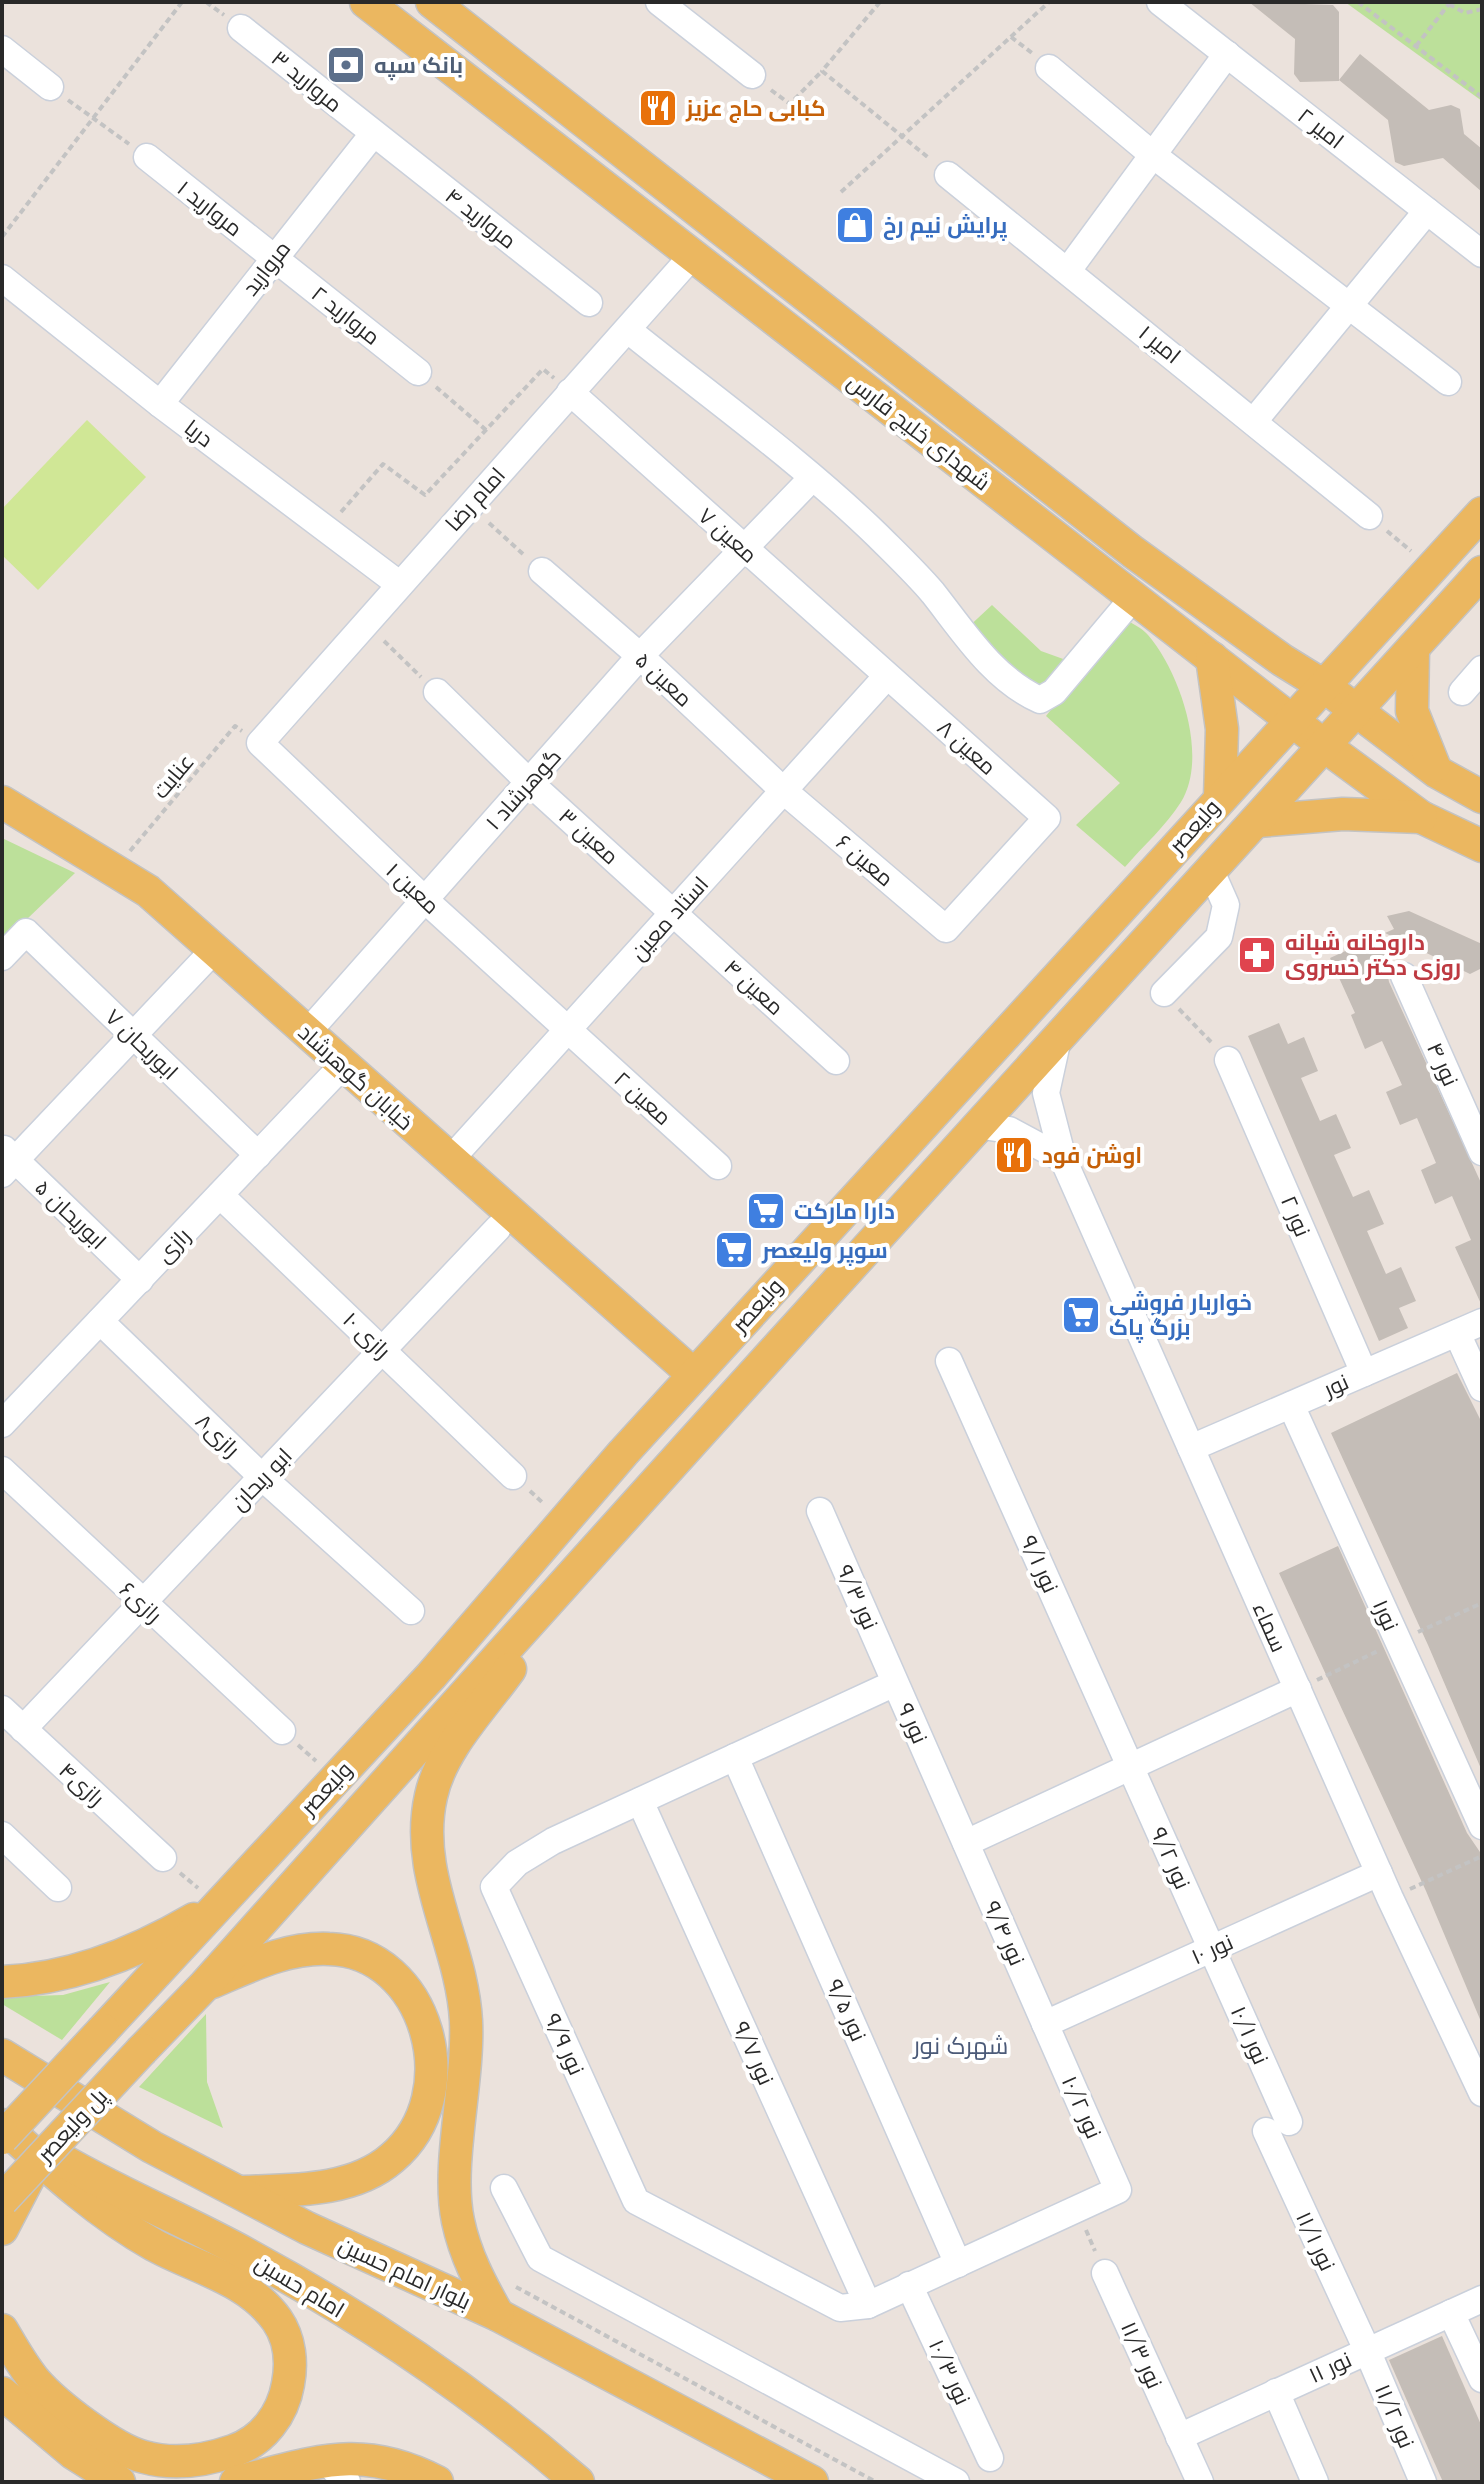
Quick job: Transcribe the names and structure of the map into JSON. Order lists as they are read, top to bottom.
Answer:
{
  "streets": {
    "main road": [
      "شهدای خلیج فارس",
      "ولیعصر",
      "خیابان گوهرشاد",
      "پل ولیعصر",
      "بلوار امام حسین",
      "امام حسین"
    ],
    "street": [
      "مروارید ۳",
      "امیر ۲",
      "مروارید ۱",
      "مروارید ۴",
      "مروارید",
      "مروارید ۲",
      "امیر ۱",
      "دریا",
      "امام رضا",
      "معین ۷",
      "معین ۵",
      "معین ۸",
      "گوهرشاد ۱",
      "معین ۳",
      "معین ۶",
      "معین ۱",
      "استاد معین",
      "معین ۴",
      "ابوریحان ۷",
      "نور ۴",
      "معین ۲",
      "ابوریحان ۵",
      "نور ۲",
      "رازی",
      "رازی ۱۰",
      "نور",
      "رازی۸",
      "ابو ریحان",
      "نور ۹/۱",
      "نور ۹/۳",
      "رازی۶",
      "نور۱",
      "سماء",
      "نور ۹",
      "رازی۴",
      "نور ۹/۲",
      "نور ۹/۴",
      "نور ۱۰",
      "نور ۹/۵",
      "نور ۱۰/۱",
      "نور ۹/۹",
      "نور ۹/۷",
      "نور ۱۰/۲",
      "نور ۱۱/۱",
      "نور ۱۱/۳",
      "نور ۱۱",
      "نور ۱۰/۳",
      "نور ۱۱/۲"
    ],
    "path": ["عنایت"]
  },
  "crossings": [
    ["مروارید ۳", "مروارید ۴"],
    ["مروارید ۳", "مروارید"],
    ["مروارید ۱", "مروارید"],
    ["مروارید ۱", "مروارید ۲"],
    ["مروارید ۴", "مروارید"],
    ["مروارید", "مروارید ۲"],
    ["مروارید", "دریا"],
    ["شهدای خلیج فارس", "امام رضا"],
    ["شهدای خلیج فارس", "ولیعصر"],
    ["دریا", "امام رضا"],
    ["امام رضا", "معین ۷"],
    ["امام رضا", "عنایت"],
    ["امام رضا", "معین ۱"],
    ["معین ۷", "معین ۸"],
    ["معین ۷", "گوهرشاد ۱"],
    ["معین ۷", "استاد معین"],
    ["معین ۵", "گوهرشاد ۱"],
    ["معین ۵", "معین ۶"],
    ["معین ۵", "استاد معین"],
    ["معین ۸", "معین ۶"],
    ["معین ۸", "استاد معین"],
    ["عنایت", "معین ۱"],
    ["عنایت", "خیابان گوهرشاد"],
    ["گوهرشاد ۱", "معین ۳"],
    ["گوهرشاد ۱", "معین ۱"],
    ["گوهرشاد ۱", "خیابان گوهرشاد"],
    ["ولیعصر", "خیابان گوهرشاد"],
    ["ولیعصر", "سماء"],
    ["ولیعصر", "پل ولیعصر"],
    ["معین ۳", "استاد معین"],
    ["معین ۳", "معین ۴"],
    ["معین ۶", "استاد معین"],
    ["معین ۱", "استاد معین"],
    ["معین ۱", "معین ۲"],
    ["استاد معین", "معین ۴"],
    ["استاد معین", "خیابان گوهرشاد"],
    ["استاد معین", "معین ۲"],
    ["ابوریحان ۷", "رازی"],
    ["خیابان گوهرشاد", "رازی"],
    ["ابوریحان ۵", "رازی"],
    ["نور ۲", "نور"],
    ["رازی", "رازی ۱۰"],
    ["رازی", "رازی۸"],
    ["رازی ۱۰", "ابو ریحان"],
    ["نور", "نور۱"],
    ["نور", "سماء"],
    ["رازی۸", "ابو ریحان"],
    ["ابو ریحان", "رازی۶"],
    ["ابو ریحان", "رازی۴"],
    ["نور ۹/۱", "نور ۹/۲"],
    ["نور ۹/۳", "نور ۹"],
    ["سماء", "نور ۱۰"],
    ["نور ۹", "نور ۹/۴"],
    ["نور ۹", "نور ۹/۵"],
    ["نور ۹", "نور ۹/۹"],
    ["نور ۹", "نور ۹/۷"],
    ["نور ۹/۲", "نور ۱۰"],
    ["نور ۹/۲", "نور ۱۰/۱"],
    ["نور ۹/۴", "نور ۱۰"],
    ["نور ۹/۴", "نور ۱۰/۲"],
    ["نور ۱۰", "نور ۱۰/۱"],
    ["نور ۱۰", "نور ۱۰/۲"],
    ["نور ۱۰/۱", "نور ۱۱/۱"],
    ["نور ۹/۹", "نور ۹/۷"],
    ["نور ۱۱/۱", "نور ۱۱"],
    ["نور ۱۱/۱", "نور ۱۱/۲"],
    ["نور ۱۱/۳", "نور ۱۱"],
    ["نور ۱۱", "نور ۱۱/۲"]
  ],
  "districts": ["شهرک نور"],
  "places": {
    "bank": ["بانک سپه"],
    "restaurant": ["کبابی حاج عزیز", "اوشن فود"],
    "shop": ["پرایش نیم رخ"],
    "pharmacy": ["داروخانه شبانه روزی دکتر خسروی"],
    "supermarket": ["دارا مارکت", "سوپر ولیعصر", "خواربار فروشی بزرگ پاک"]
  }
}
